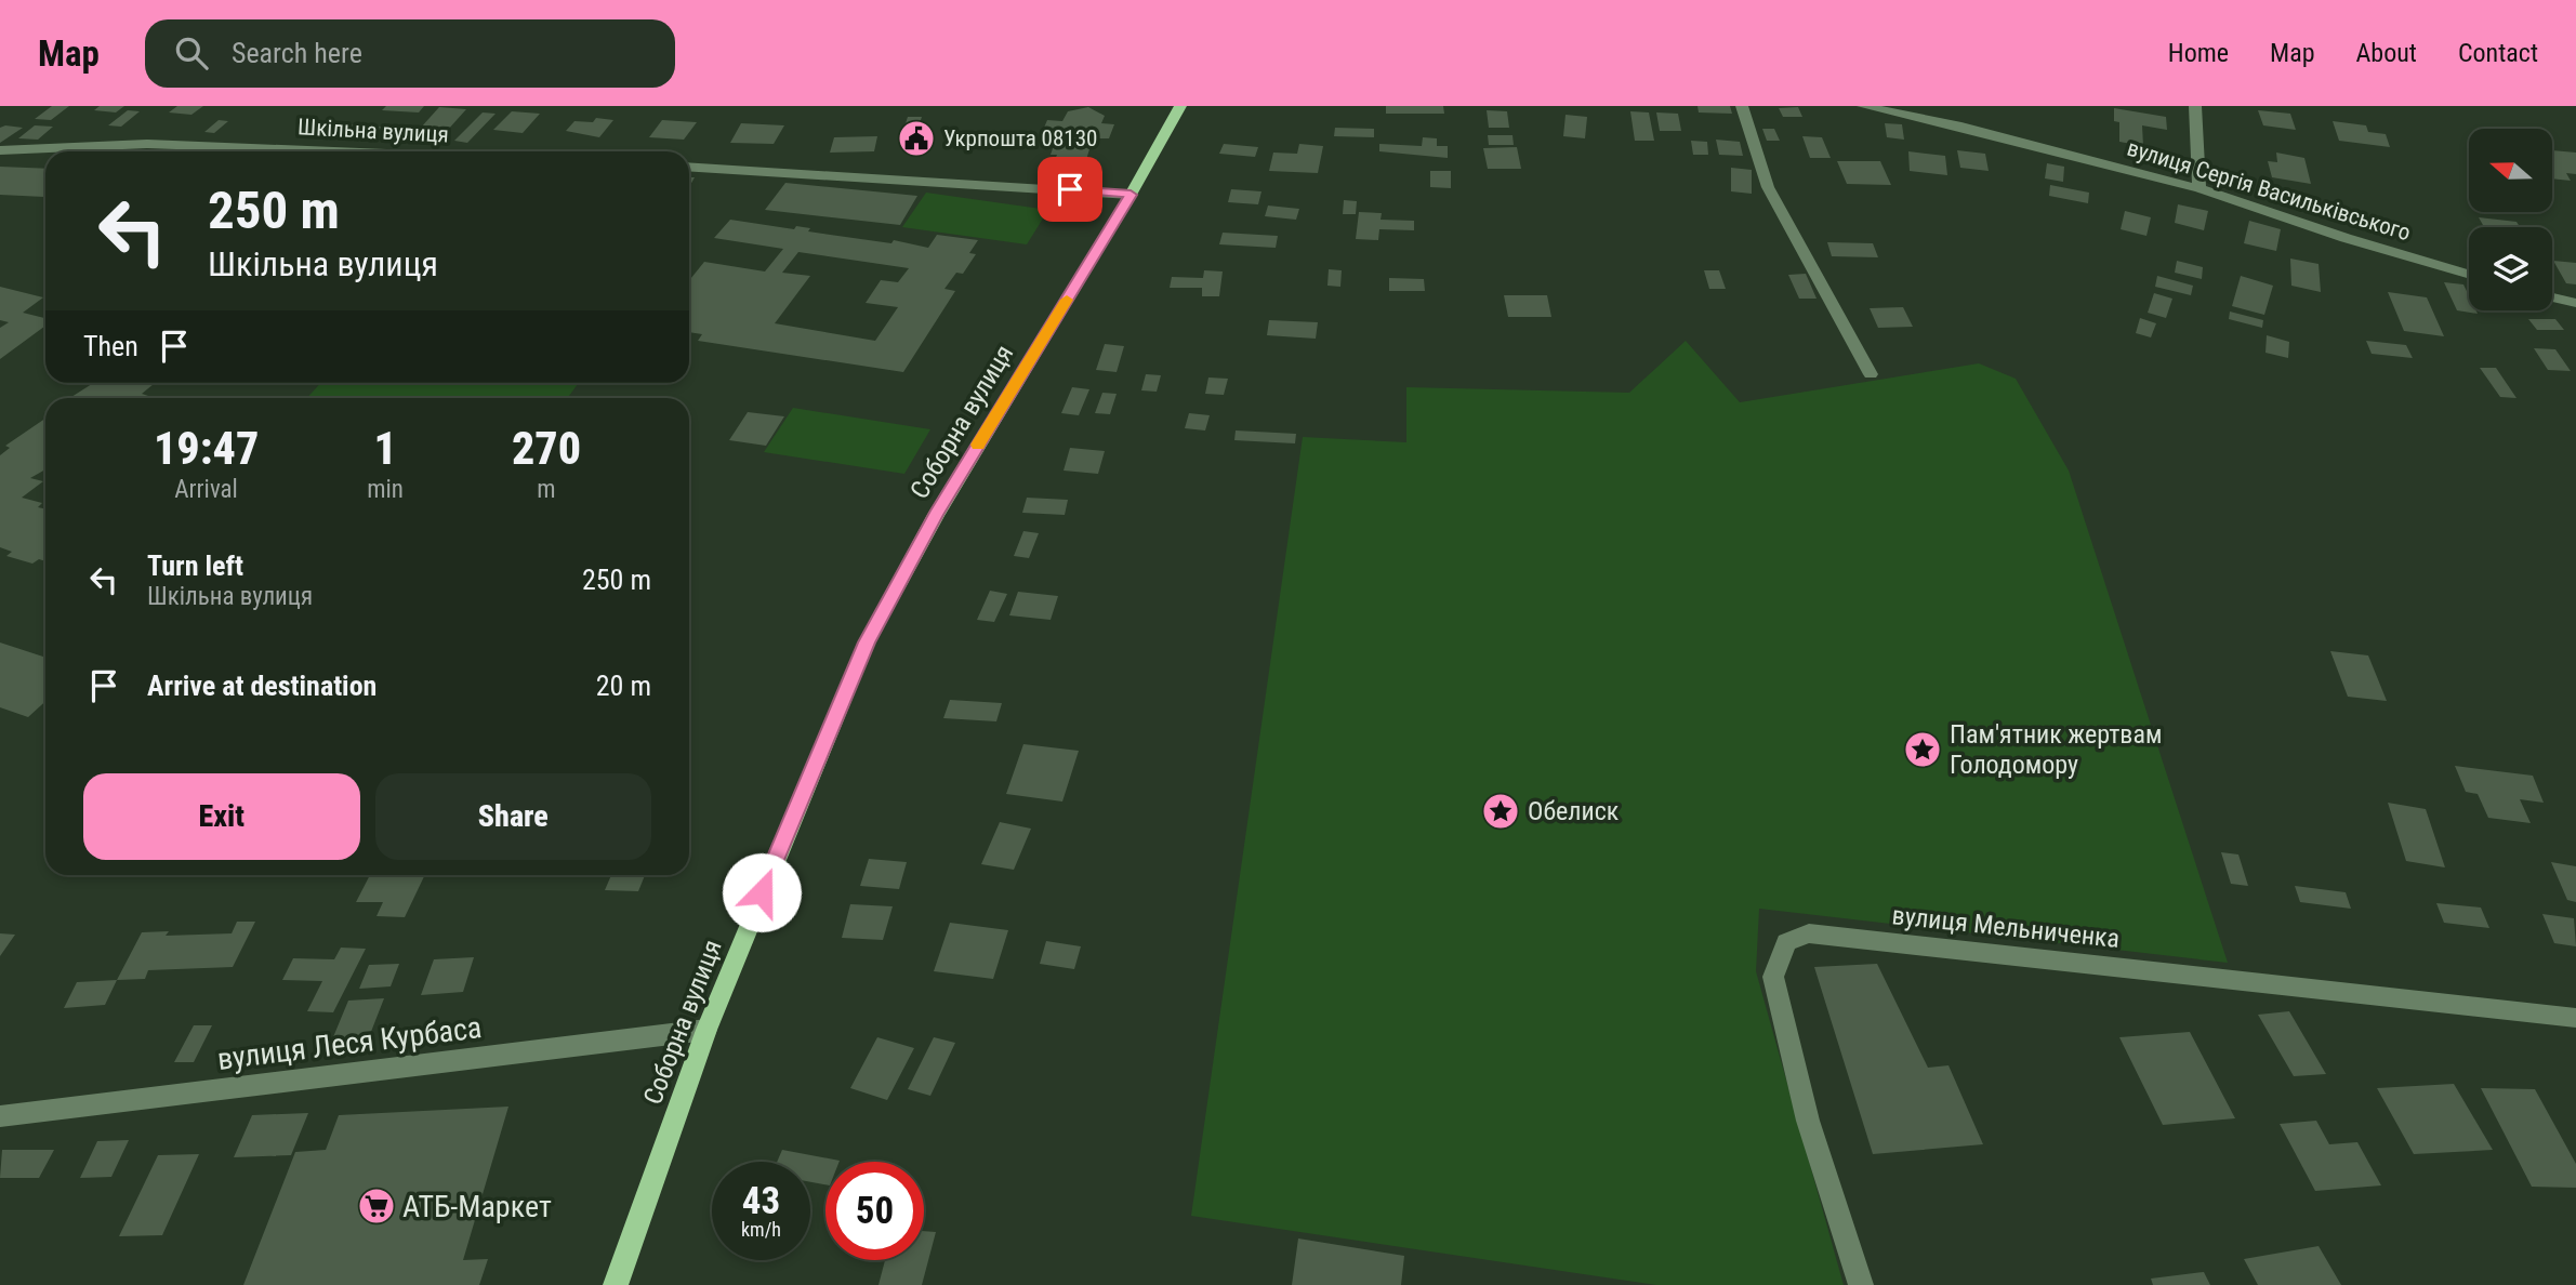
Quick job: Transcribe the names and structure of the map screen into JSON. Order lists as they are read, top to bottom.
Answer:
{
  "streets": {
    "main road": ["Соборна вулиця"],
    "street": [
      "Шкільна вулиця",
      "вулиця Сергія Васильківського",
      "вулиця Мельниченка",
      "вулиця Леся Курбаса"
    ]
  },
  "crossings": [
    ["Соборна вулиця", "вулиця Леся Курбаса"]
  ],
  "places": {
    "public building": ["Укрпошта 08130"],
    "place": ["Пам'ятник жертвам Голодомору", "Обелиск"],
    "supermarket": ["АТБ-Маркет"]
  },
  "north": "left",
  "page": {
    "header": "Map",
    "search": "Search here",
    "nav": [
      "Home",
      "Map",
      "About",
      "Contact"
    ],
    "turn": ["250 m", "Шкільна вулиця"],
    "then": "Then",
    "eta": [
      "19:47",
      "Arrival",
      "1",
      "min",
      "270",
      "m"
    ],
    "list": [
      {
        "name": "Turn left",
        "note": "Шкільна вулиця",
        "value": "250 m"
      },
      {
        "name": "Arrive at destination",
        "value": "20 m"
      }
    ],
    "buttons": ["Exit", "Share"],
    "speed": "43 km/h",
    "limit": "50"
  }
}
